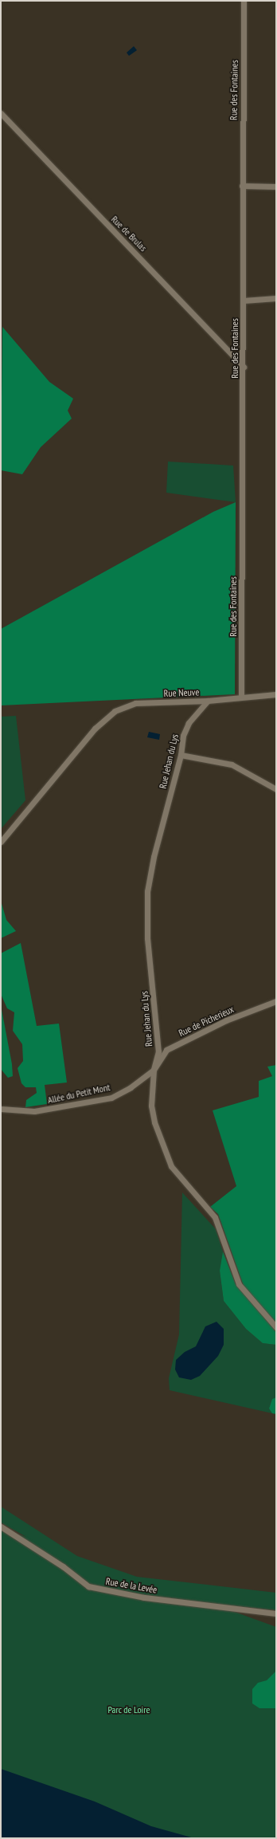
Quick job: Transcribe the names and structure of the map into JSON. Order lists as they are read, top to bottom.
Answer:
{
  "streets": {
    "street": [
      "Rue des Fontaines",
      "Rue de Brulas",
      "Rue Neuve",
      "Rue Jehan du Lys",
      "Rue de Picherieux",
      "Allée du Petit Mont",
      "Rue de la Levée"
    ]
  },
  "crossings": [
    ["Rue des Fontaines", "Rue de Brulas"],
    ["Rue des Fontaines", "Rue Neuve"],
    ["Rue Neuve", "Rue Jehan du Lys"],
    ["Rue Jehan du Lys", "Rue de Picherieux"],
    ["Rue Jehan du Lys", "Allée du Petit Mont"],
    ["Rue de Picherieux", "Allée du Petit Mont"]
  ],
  "parks": ["Parc de Loire"]
}
